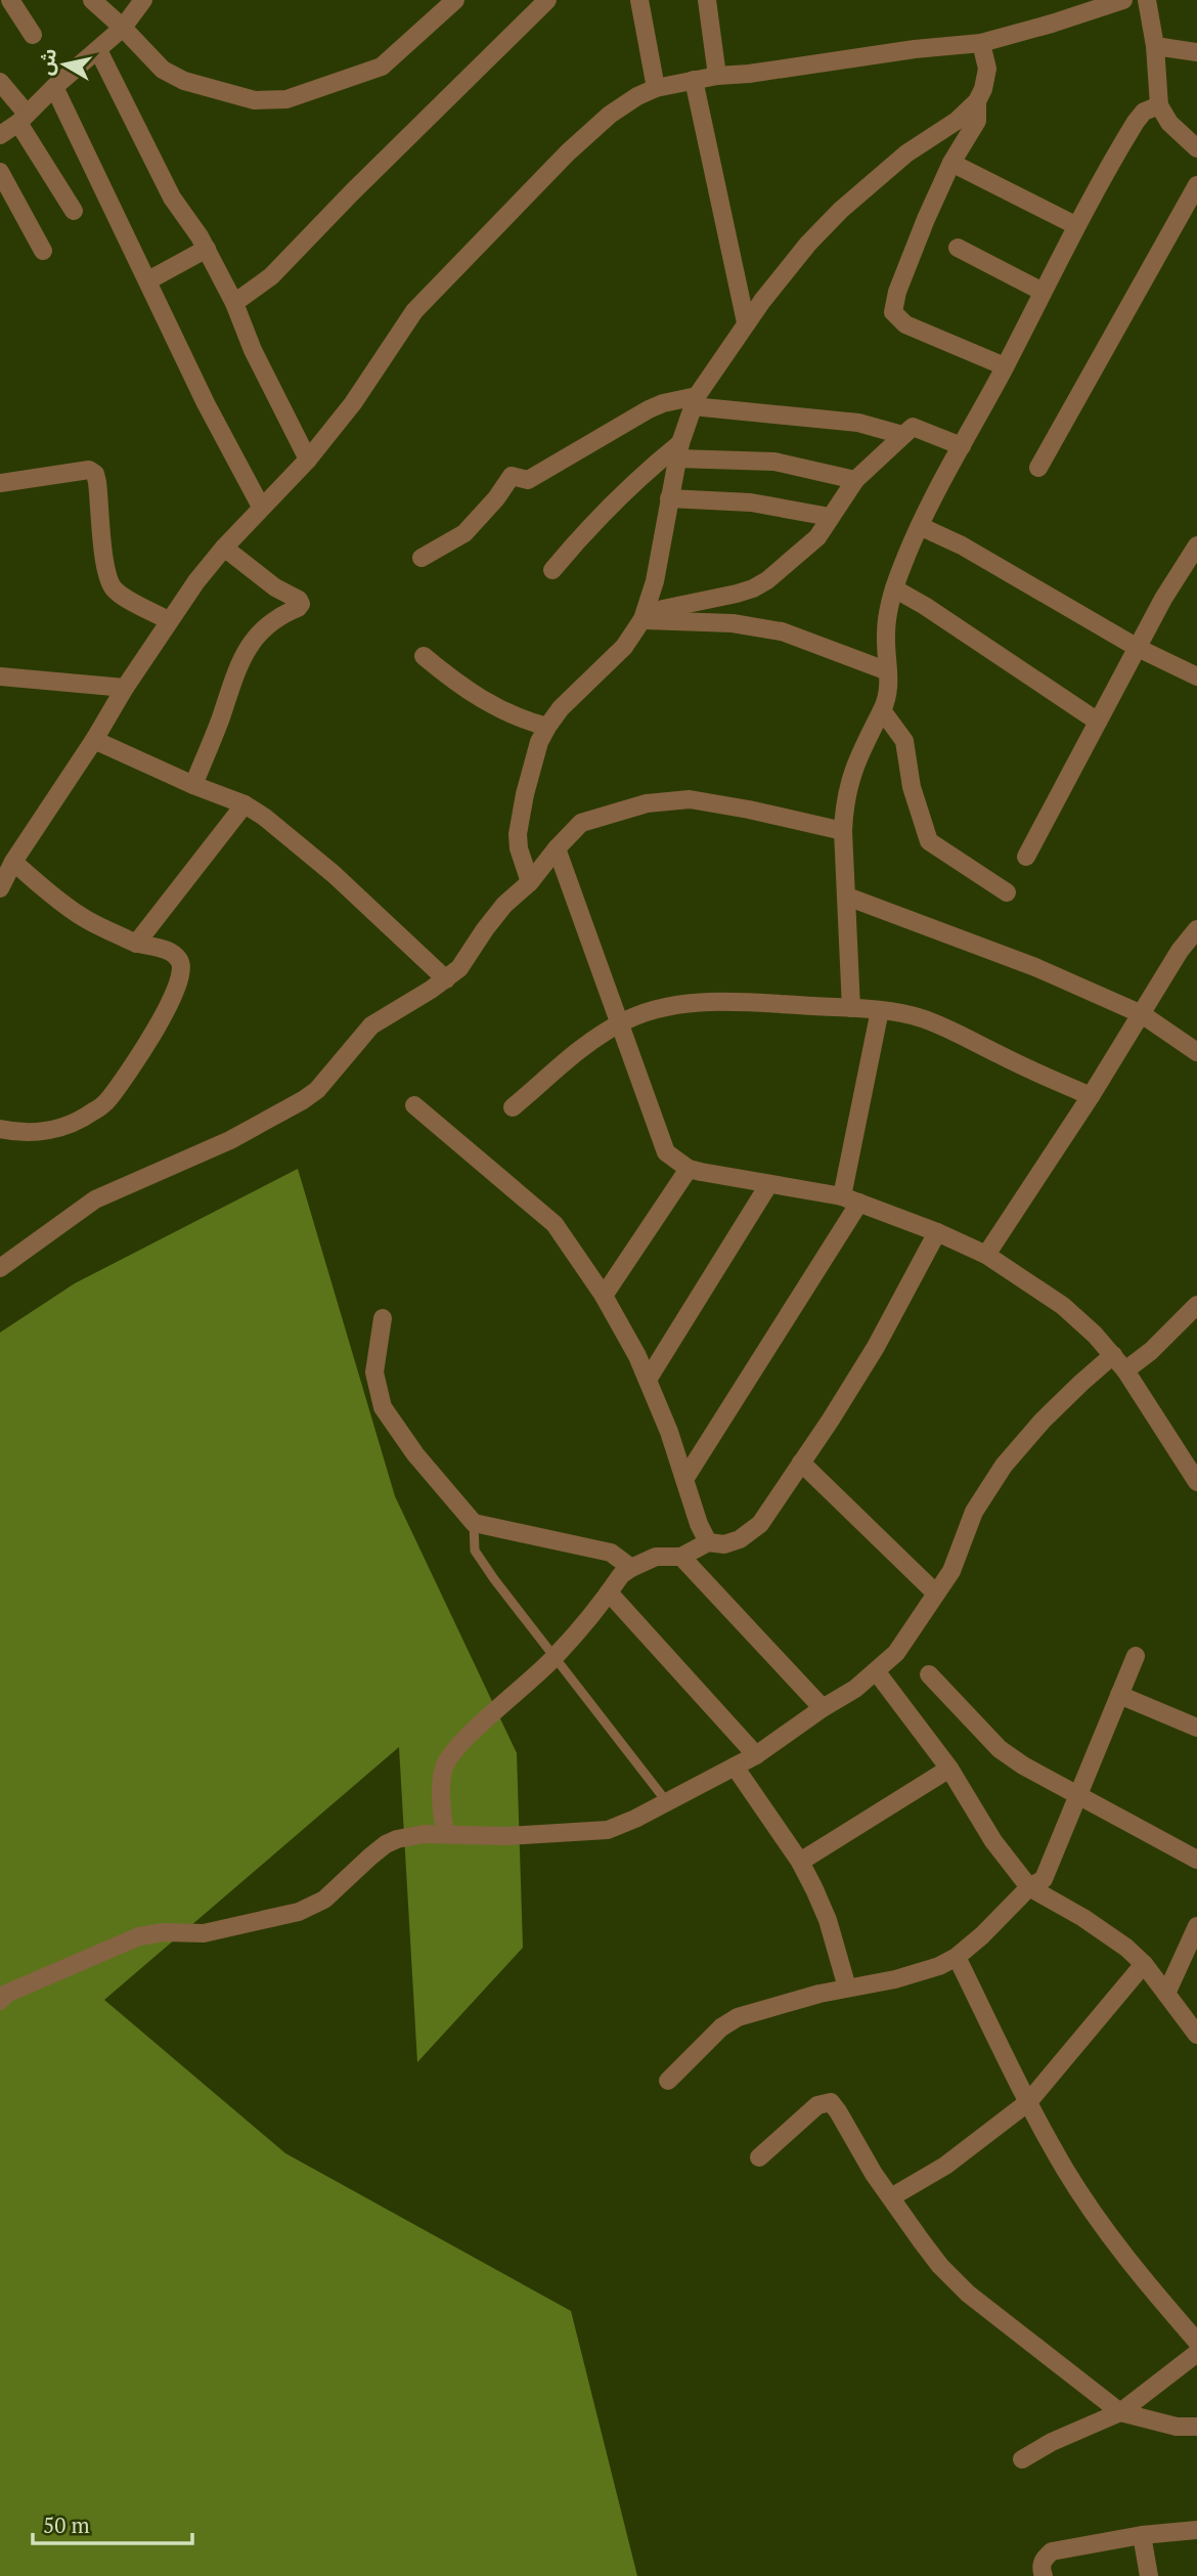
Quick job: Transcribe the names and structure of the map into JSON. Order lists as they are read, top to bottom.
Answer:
{
  "scale_bar": "50 m",
  "north": "left"
}
